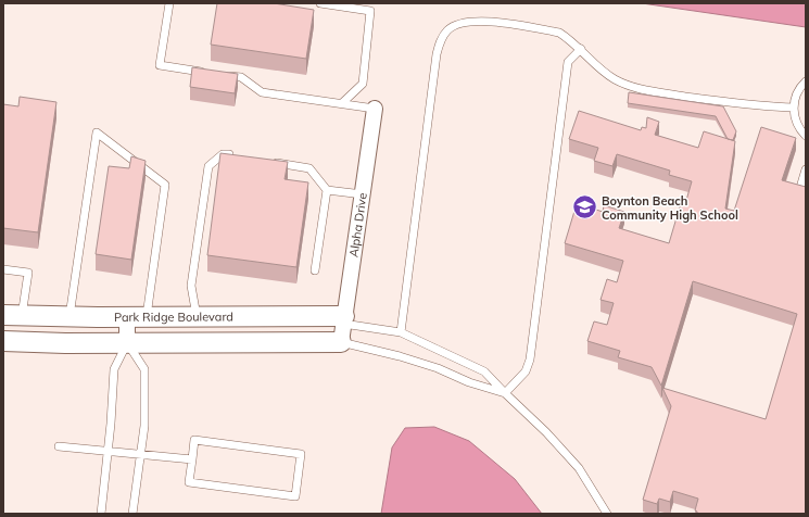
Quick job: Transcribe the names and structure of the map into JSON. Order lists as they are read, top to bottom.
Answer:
{
  "streets": {
    "street": ["Alpha Drive", "Park Ridge Boulevard"]
  },
  "crossings": [
    ["Alpha Drive", "Park Ridge Boulevard"]
  ],
  "places": {
    "school or university": ["Boynton Beach Community High School"]
  }
}
